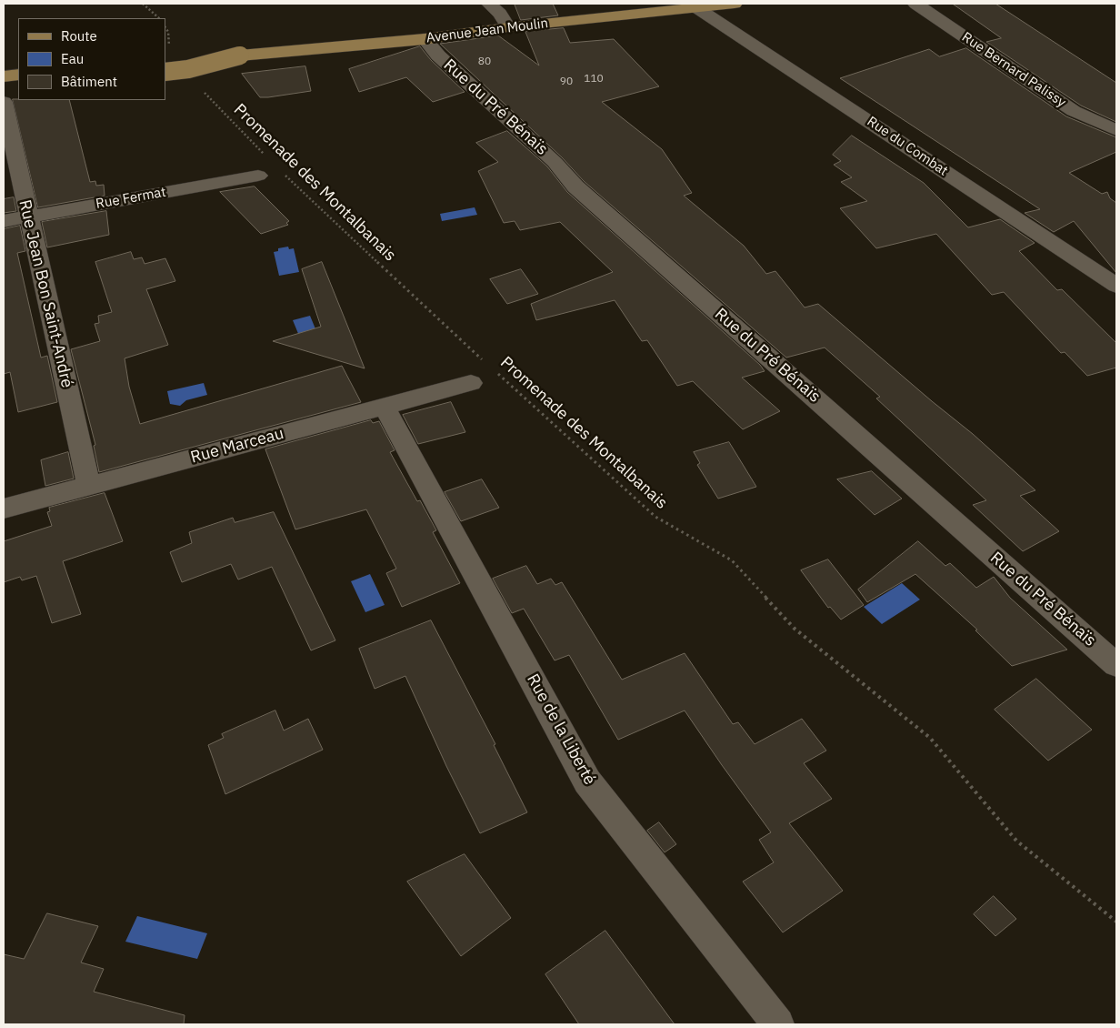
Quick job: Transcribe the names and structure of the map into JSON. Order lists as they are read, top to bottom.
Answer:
{
  "streets": {
    "main road": ["Avenue Jean Moulin"],
    "street": [
      "Rue Bernard Palissy",
      "Rue du Pré Bénaïs",
      "Rue du Combat",
      "Rue Fermat",
      "Rue Jean Bon Saint-André",
      "Rue Marceau",
      "Rue de la Liberté"
    ],
    "path": ["Promenade des Montalbanais"]
  },
  "crossings": [
    ["Avenue Jean Moulin", "Rue du Pré Bénaïs"],
    ["Avenue Jean Moulin", "Rue du Combat"],
    ["Rue Fermat", "Rue Jean Bon Saint-André"],
    ["Rue Jean Bon Saint-André", "Rue Marceau"],
    ["Rue Marceau", "Rue de la Liberté"]
  ],
  "house_numbers": ["80", "110", "90"],
  "legend": ["Route", "Eau", "Bâtiment"]
}
